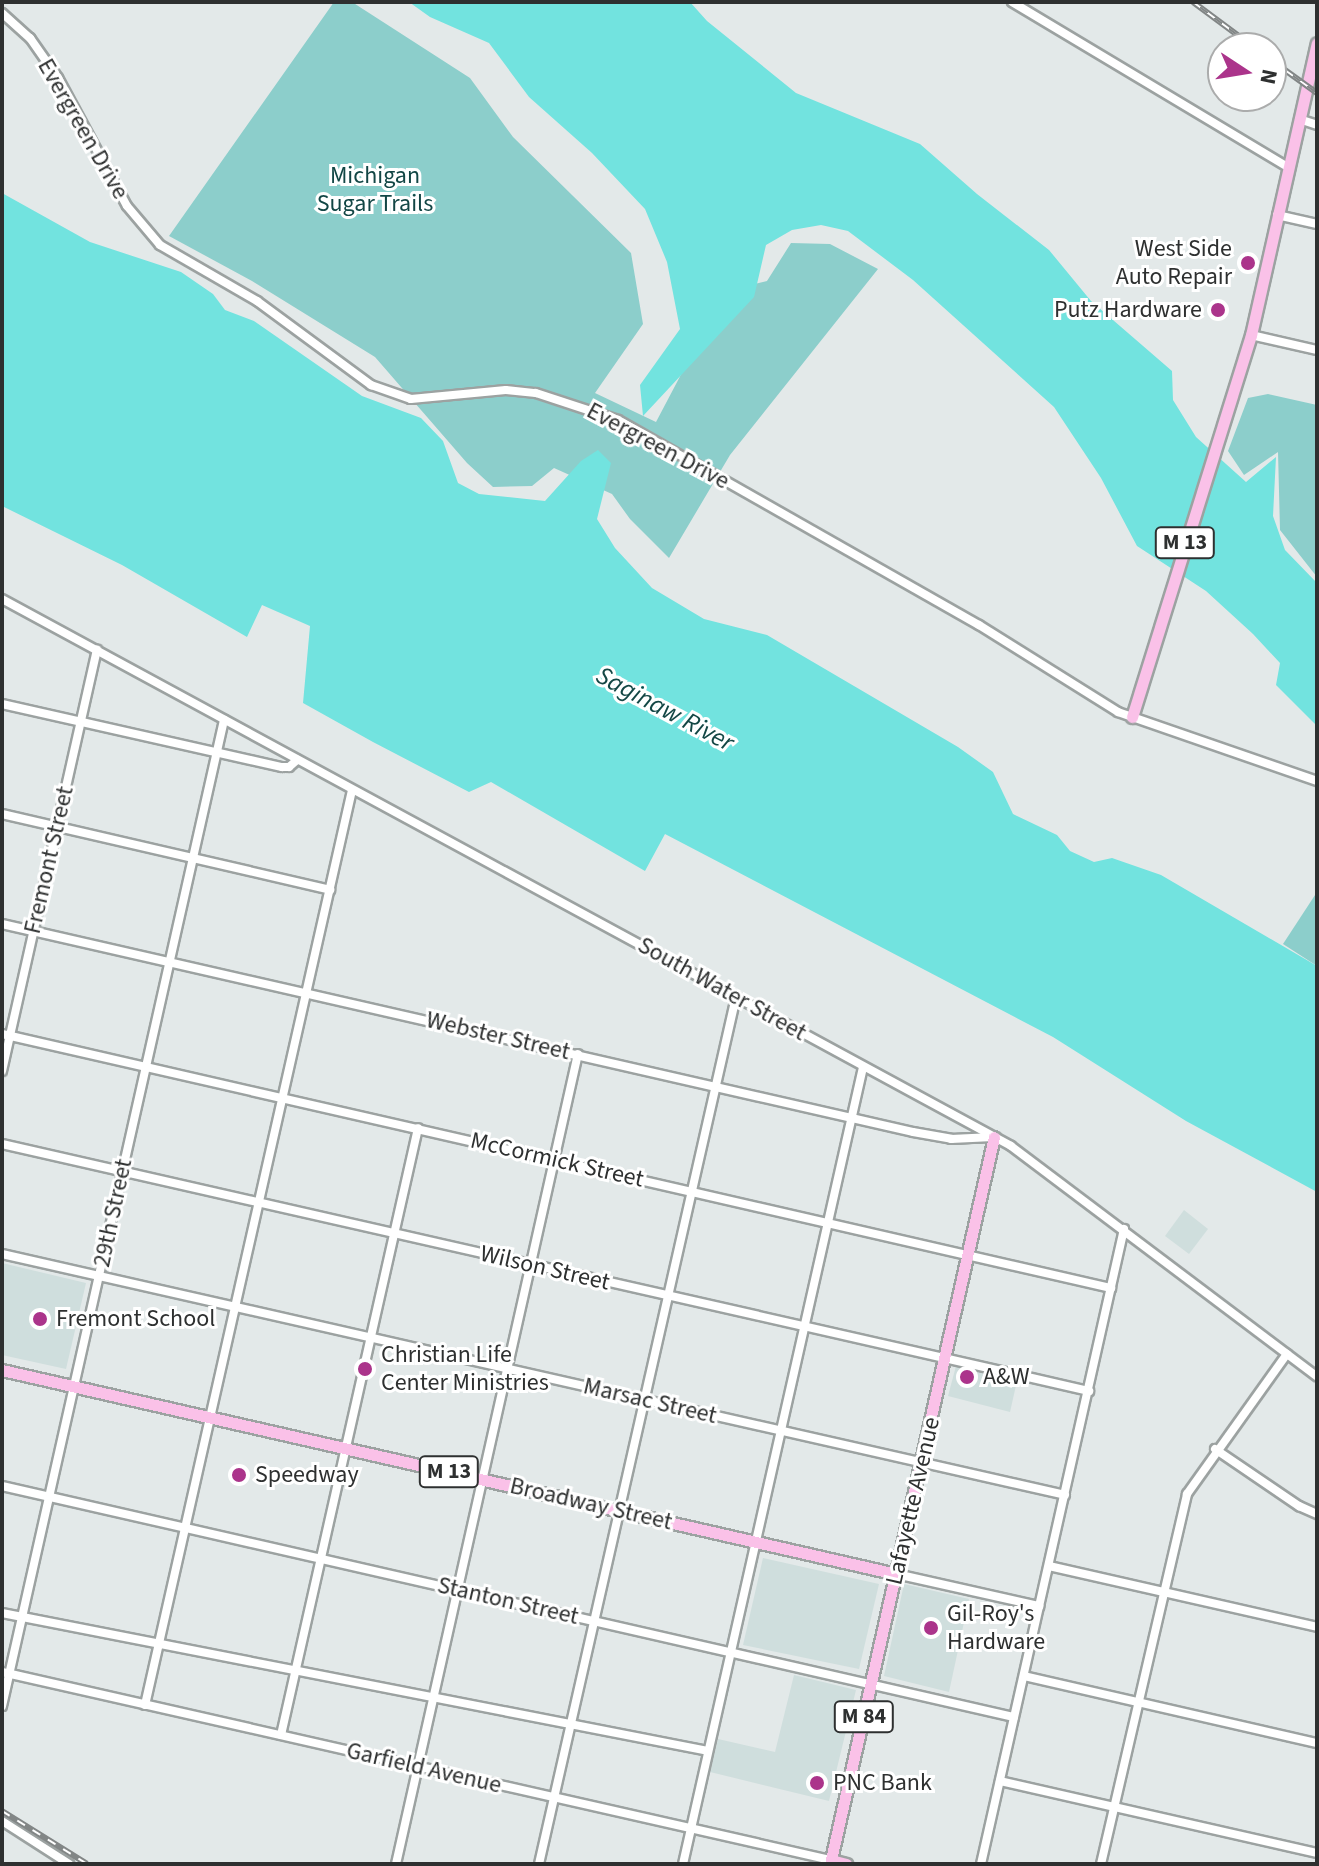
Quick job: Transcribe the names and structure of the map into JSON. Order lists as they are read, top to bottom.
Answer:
{
  "streets": {
    "main road": [
      "M 13",
      "Lafayette Avenue",
      "Broadway Street",
      "M 84",
      "Garfield Avenue"
    ],
    "street": [
      "Evergreen Drive",
      "Fremont Street",
      "South Water Street",
      "Webster Street",
      "McCormick Street",
      "29th Street",
      "Wilson Street",
      "Marsac Street",
      "Stanton Street"
    ]
  },
  "crossings": [
    ["Evergreen Drive", "M 13"],
    ["Fremont Street", "South Water Street"],
    ["Fremont Street", "Webster Street"],
    ["Fremont Street", "McCormick Street"],
    ["South Water Street", "Webster Street"],
    ["South Water Street", "29th Street"],
    ["South Water Street", "Lafayette Avenue"],
    ["Webster Street", "29th Street"],
    ["Webster Street", "Lafayette Avenue"],
    ["McCormick Street", "29th Street"],
    ["McCormick Street", "Lafayette Avenue"],
    ["29th Street", "Wilson Street"],
    ["29th Street", "Marsac Street"],
    ["29th Street", "Broadway Street"],
    ["29th Street", "Stanton Street"],
    ["29th Street", "Garfield Avenue"],
    ["Wilson Street", "Lafayette Avenue"],
    ["Marsac Street", "Lafayette Avenue"],
    ["Lafayette Avenue", "Broadway Street"],
    ["Lafayette Avenue", "Stanton Street"],
    ["Lafayette Avenue", "Garfield Avenue"]
  ],
  "water": ["Saginaw River"],
  "parks": ["Michigan Sugar Trails"],
  "places": [
    "West Side Auto Repair",
    "Putz Hardware",
    "Fremont School",
    "Christian Life Center Ministries",
    "A&W",
    "Speedway",
    "Gil-Roy's Hardware",
    "PNC Bank"
  ],
  "north": "right"
}
